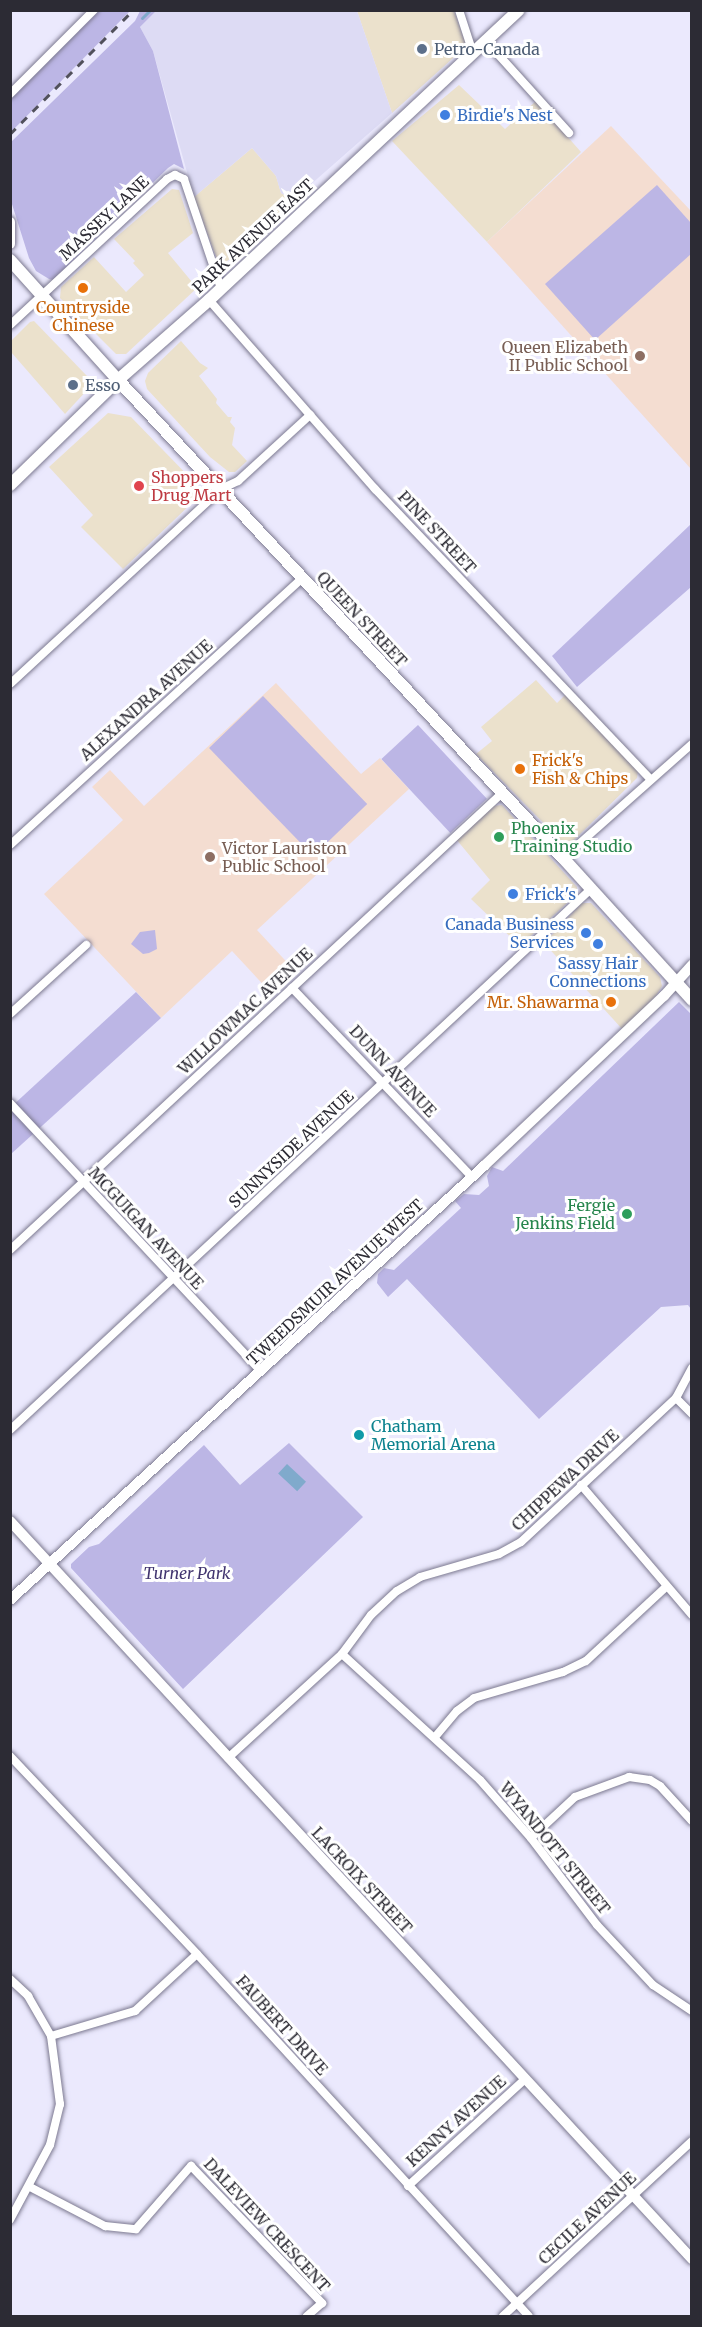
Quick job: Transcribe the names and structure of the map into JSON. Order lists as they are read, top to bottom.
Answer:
{
  "streets": {
    "main road": ["PARK AVENUE EAST", "QUEEN STREET"],
    "street": [
      "MASSEY LANE",
      "PINE STREET",
      "ALEXANDRA AVENUE",
      "WILLOWMAC AVENUE",
      "DUNN AVENUE",
      "SUNNYSIDE AVENUE",
      "MCGUIGAN AVENUE",
      "TWEEDSMUIR AVENUE WEST",
      "CHIPPEWA DRIVE",
      "WYANDOTT STREET",
      "LACROIX STREET",
      "FAUBERT DRIVE",
      "KENNY AVENUE",
      "CECILE AVENUE",
      "DALEVIEW CRESCENT"
    ]
  },
  "crossings": [
    ["MASSEY LANE", "PARK AVENUE EAST"],
    ["MASSEY LANE", "QUEEN STREET"],
    ["PARK AVENUE EAST", "PINE STREET"],
    ["PARK AVENUE EAST", "QUEEN STREET"],
    ["QUEEN STREET", "ALEXANDRA AVENUE"],
    ["QUEEN STREET", "WILLOWMAC AVENUE"],
    ["QUEEN STREET", "SUNNYSIDE AVENUE"],
    ["QUEEN STREET", "TWEEDSMUIR AVENUE WEST"],
    ["WILLOWMAC AVENUE", "DUNN AVENUE"],
    ["WILLOWMAC AVENUE", "MCGUIGAN AVENUE"],
    ["DUNN AVENUE", "SUNNYSIDE AVENUE"],
    ["DUNN AVENUE", "TWEEDSMUIR AVENUE WEST"],
    ["SUNNYSIDE AVENUE", "MCGUIGAN AVENUE"],
    ["MCGUIGAN AVENUE", "TWEEDSMUIR AVENUE WEST"],
    ["TWEEDSMUIR AVENUE WEST", "LACROIX STREET"],
    ["CHIPPEWA DRIVE", "WYANDOTT STREET"],
    ["CHIPPEWA DRIVE", "LACROIX STREET"],
    ["LACROIX STREET", "KENNY AVENUE"],
    ["LACROIX STREET", "CECILE AVENUE"],
    ["FAUBERT DRIVE", "KENNY AVENUE"],
    ["FAUBERT DRIVE", "CECILE AVENUE"]
  ],
  "parks": ["Turner Park"],
  "places": [
    "Petro-Canada",
    "Birdie's Nest",
    "Countryside Chinese",
    "Queen Elizabeth II Public School",
    "Esso",
    "Shoppers Drug Mart",
    "Frick's Fish & Chips",
    "Phoenix Training Studio",
    "Victor Lauriston Public School",
    "Frick's",
    "Canada Business Services",
    "Sassy Hair Connections",
    "Mr. Shawarma",
    "Fergie Jenkins Field",
    "Chatham Memorial Arena"
  ]
}
